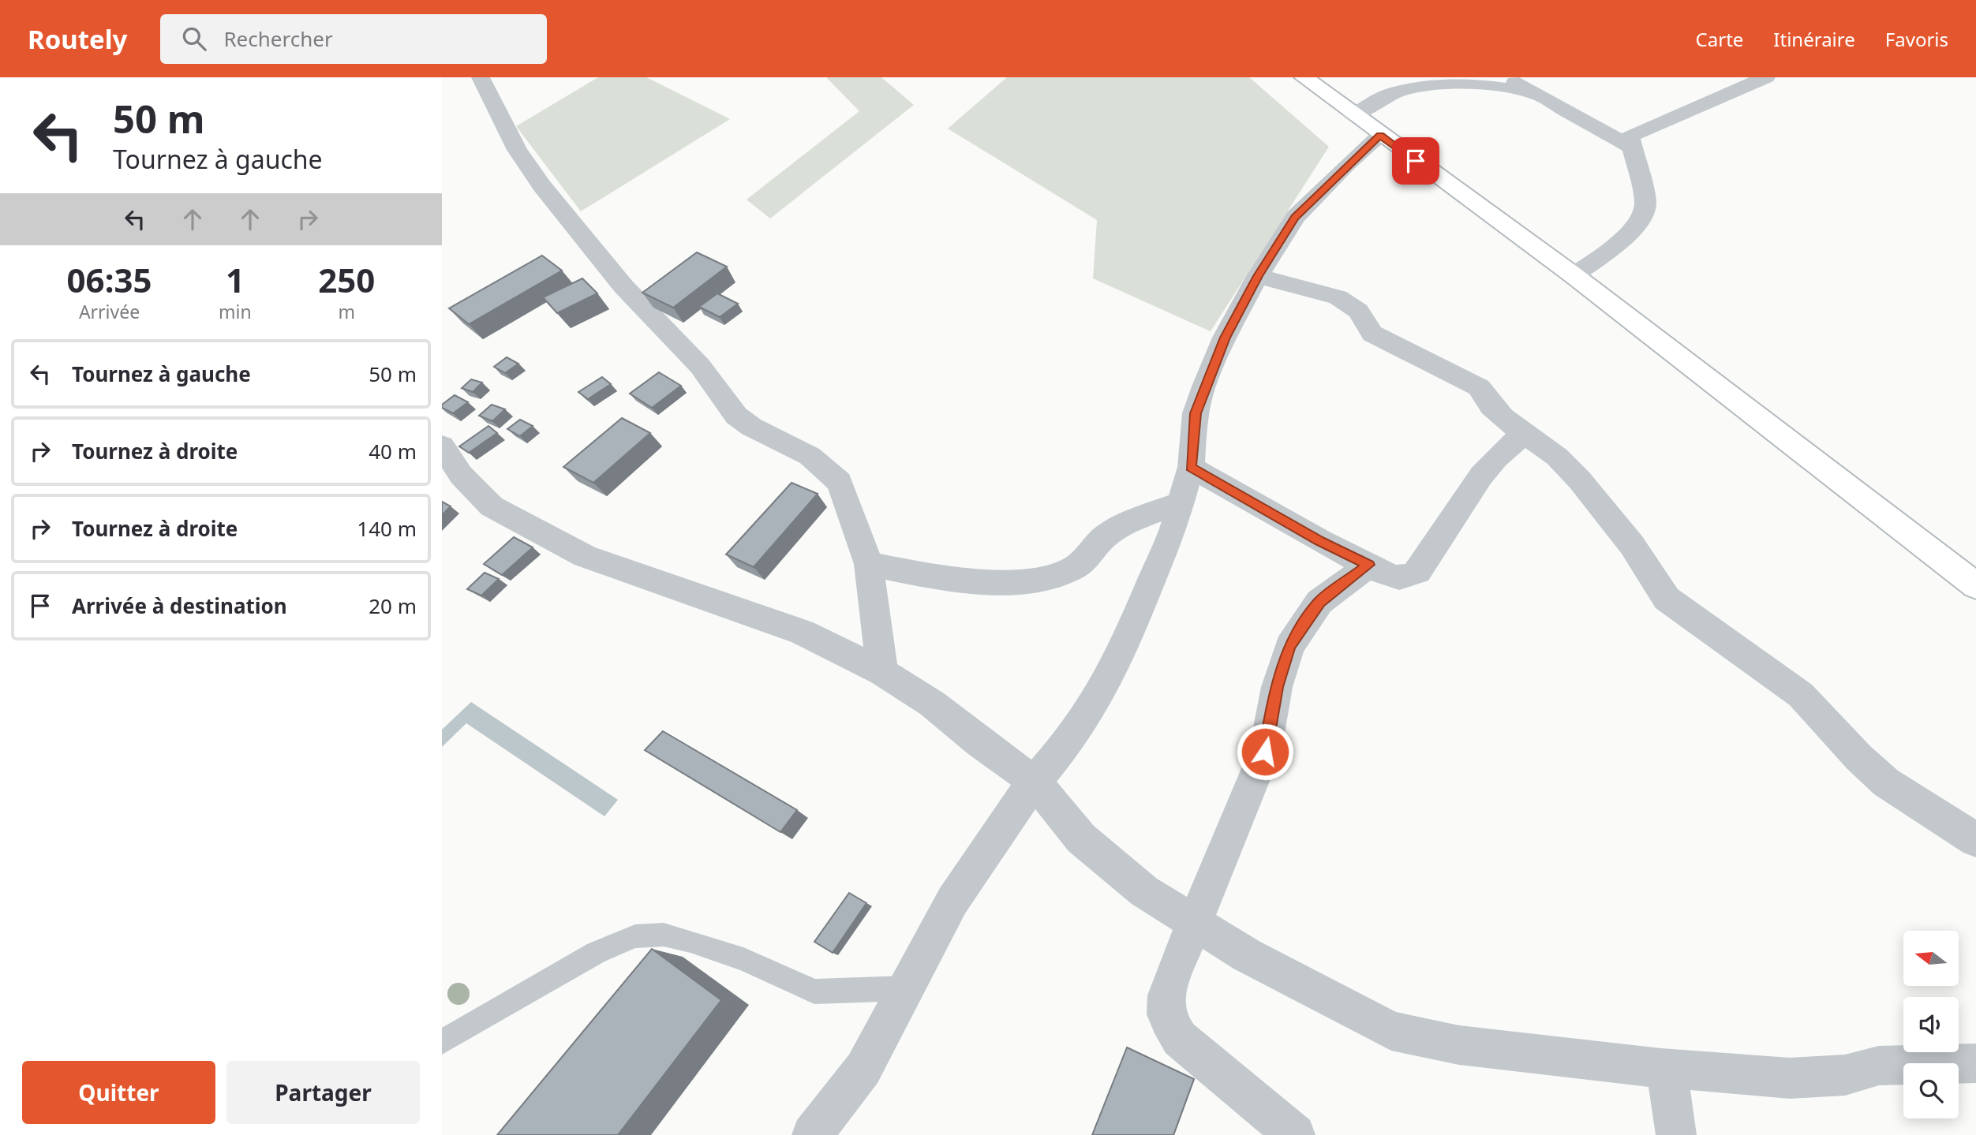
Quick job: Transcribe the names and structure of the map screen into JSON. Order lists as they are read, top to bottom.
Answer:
{
  "north": "left",
  "page": {
    "header": "Routely",
    "search": "Rechercher",
    "nav": ["Carte", "Itinéraire", "Favoris"],
    "turn": ["50 m", "Tournez à gauche"],
    "eta": [
      "06:35",
      "Arrivée",
      "1",
      "min",
      "250",
      "m"
    ],
    "list": [
      {
        "name": "Tournez à gauche",
        "value": "50 m"
      },
      {
        "name": "Tournez à droite",
        "value": "40 m"
      },
      {
        "name": "Tournez à droite",
        "value": "140 m"
      },
      {
        "name": "Arrivée à destination",
        "value": "20 m"
      }
    ],
    "buttons": ["Quitter", "Partager"]
  }
}
